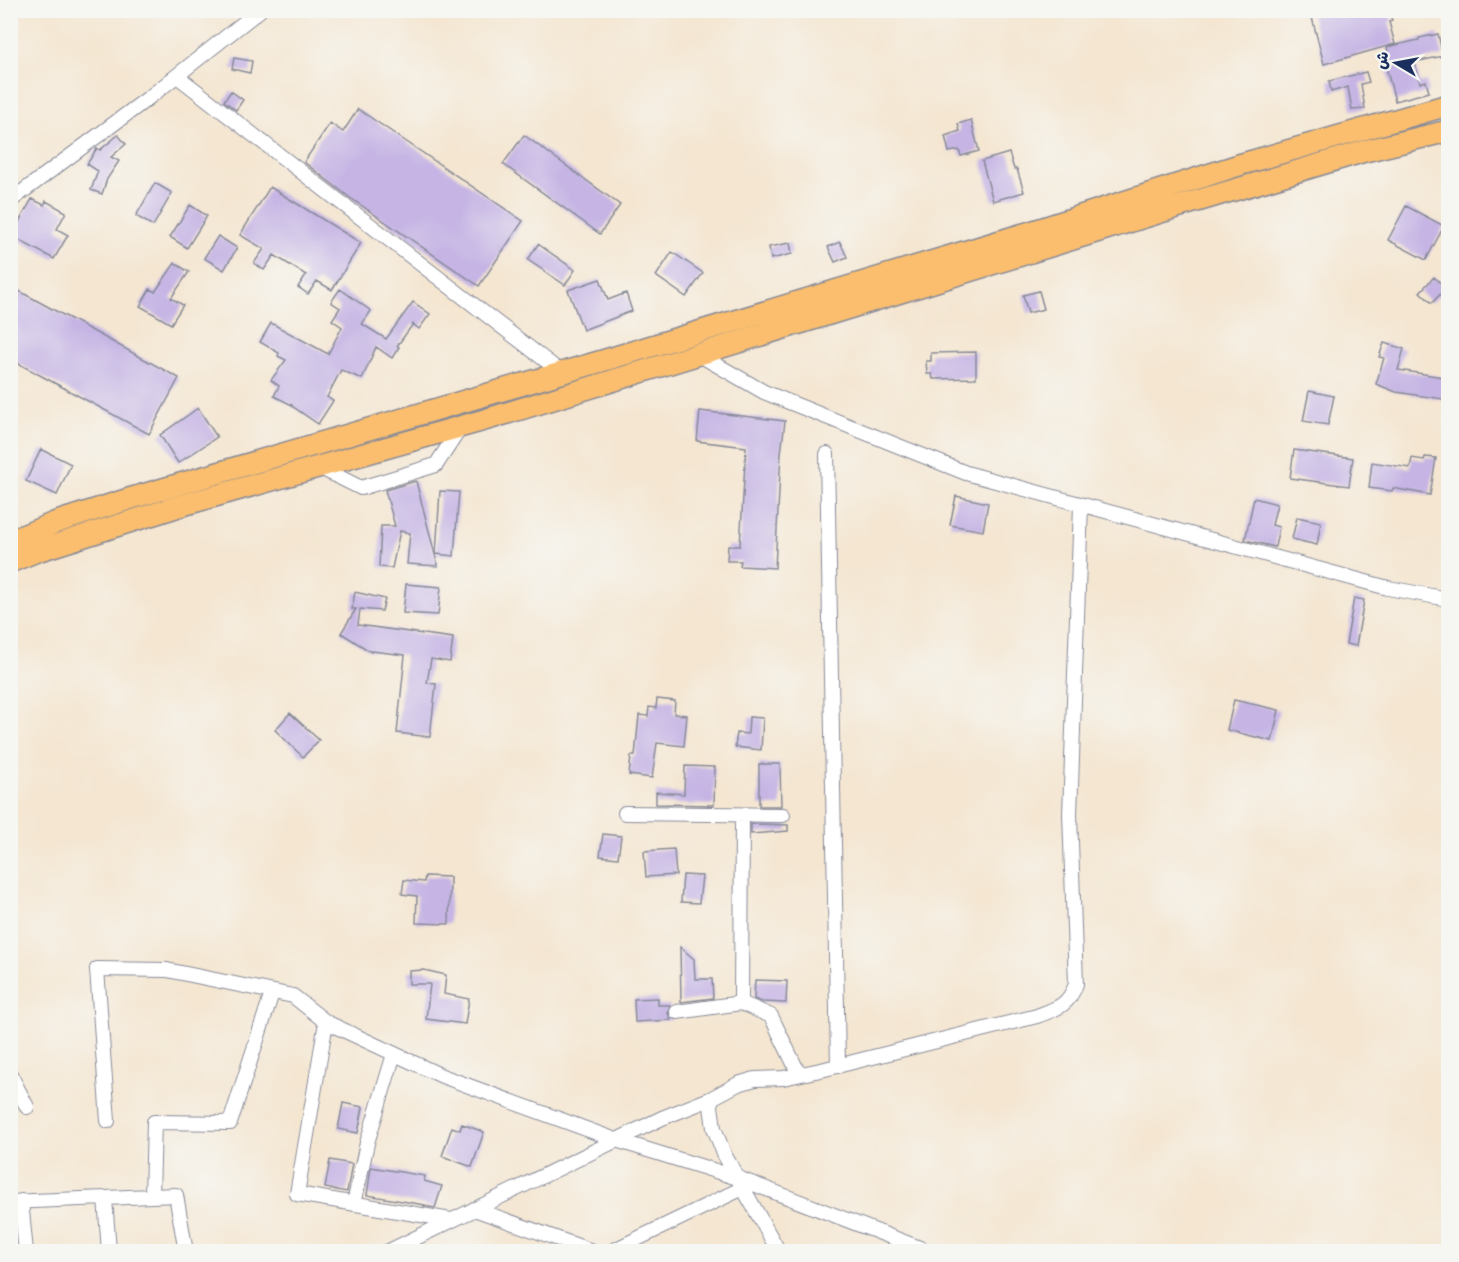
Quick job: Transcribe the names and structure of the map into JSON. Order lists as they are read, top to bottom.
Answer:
{
  "north": "left"
}
